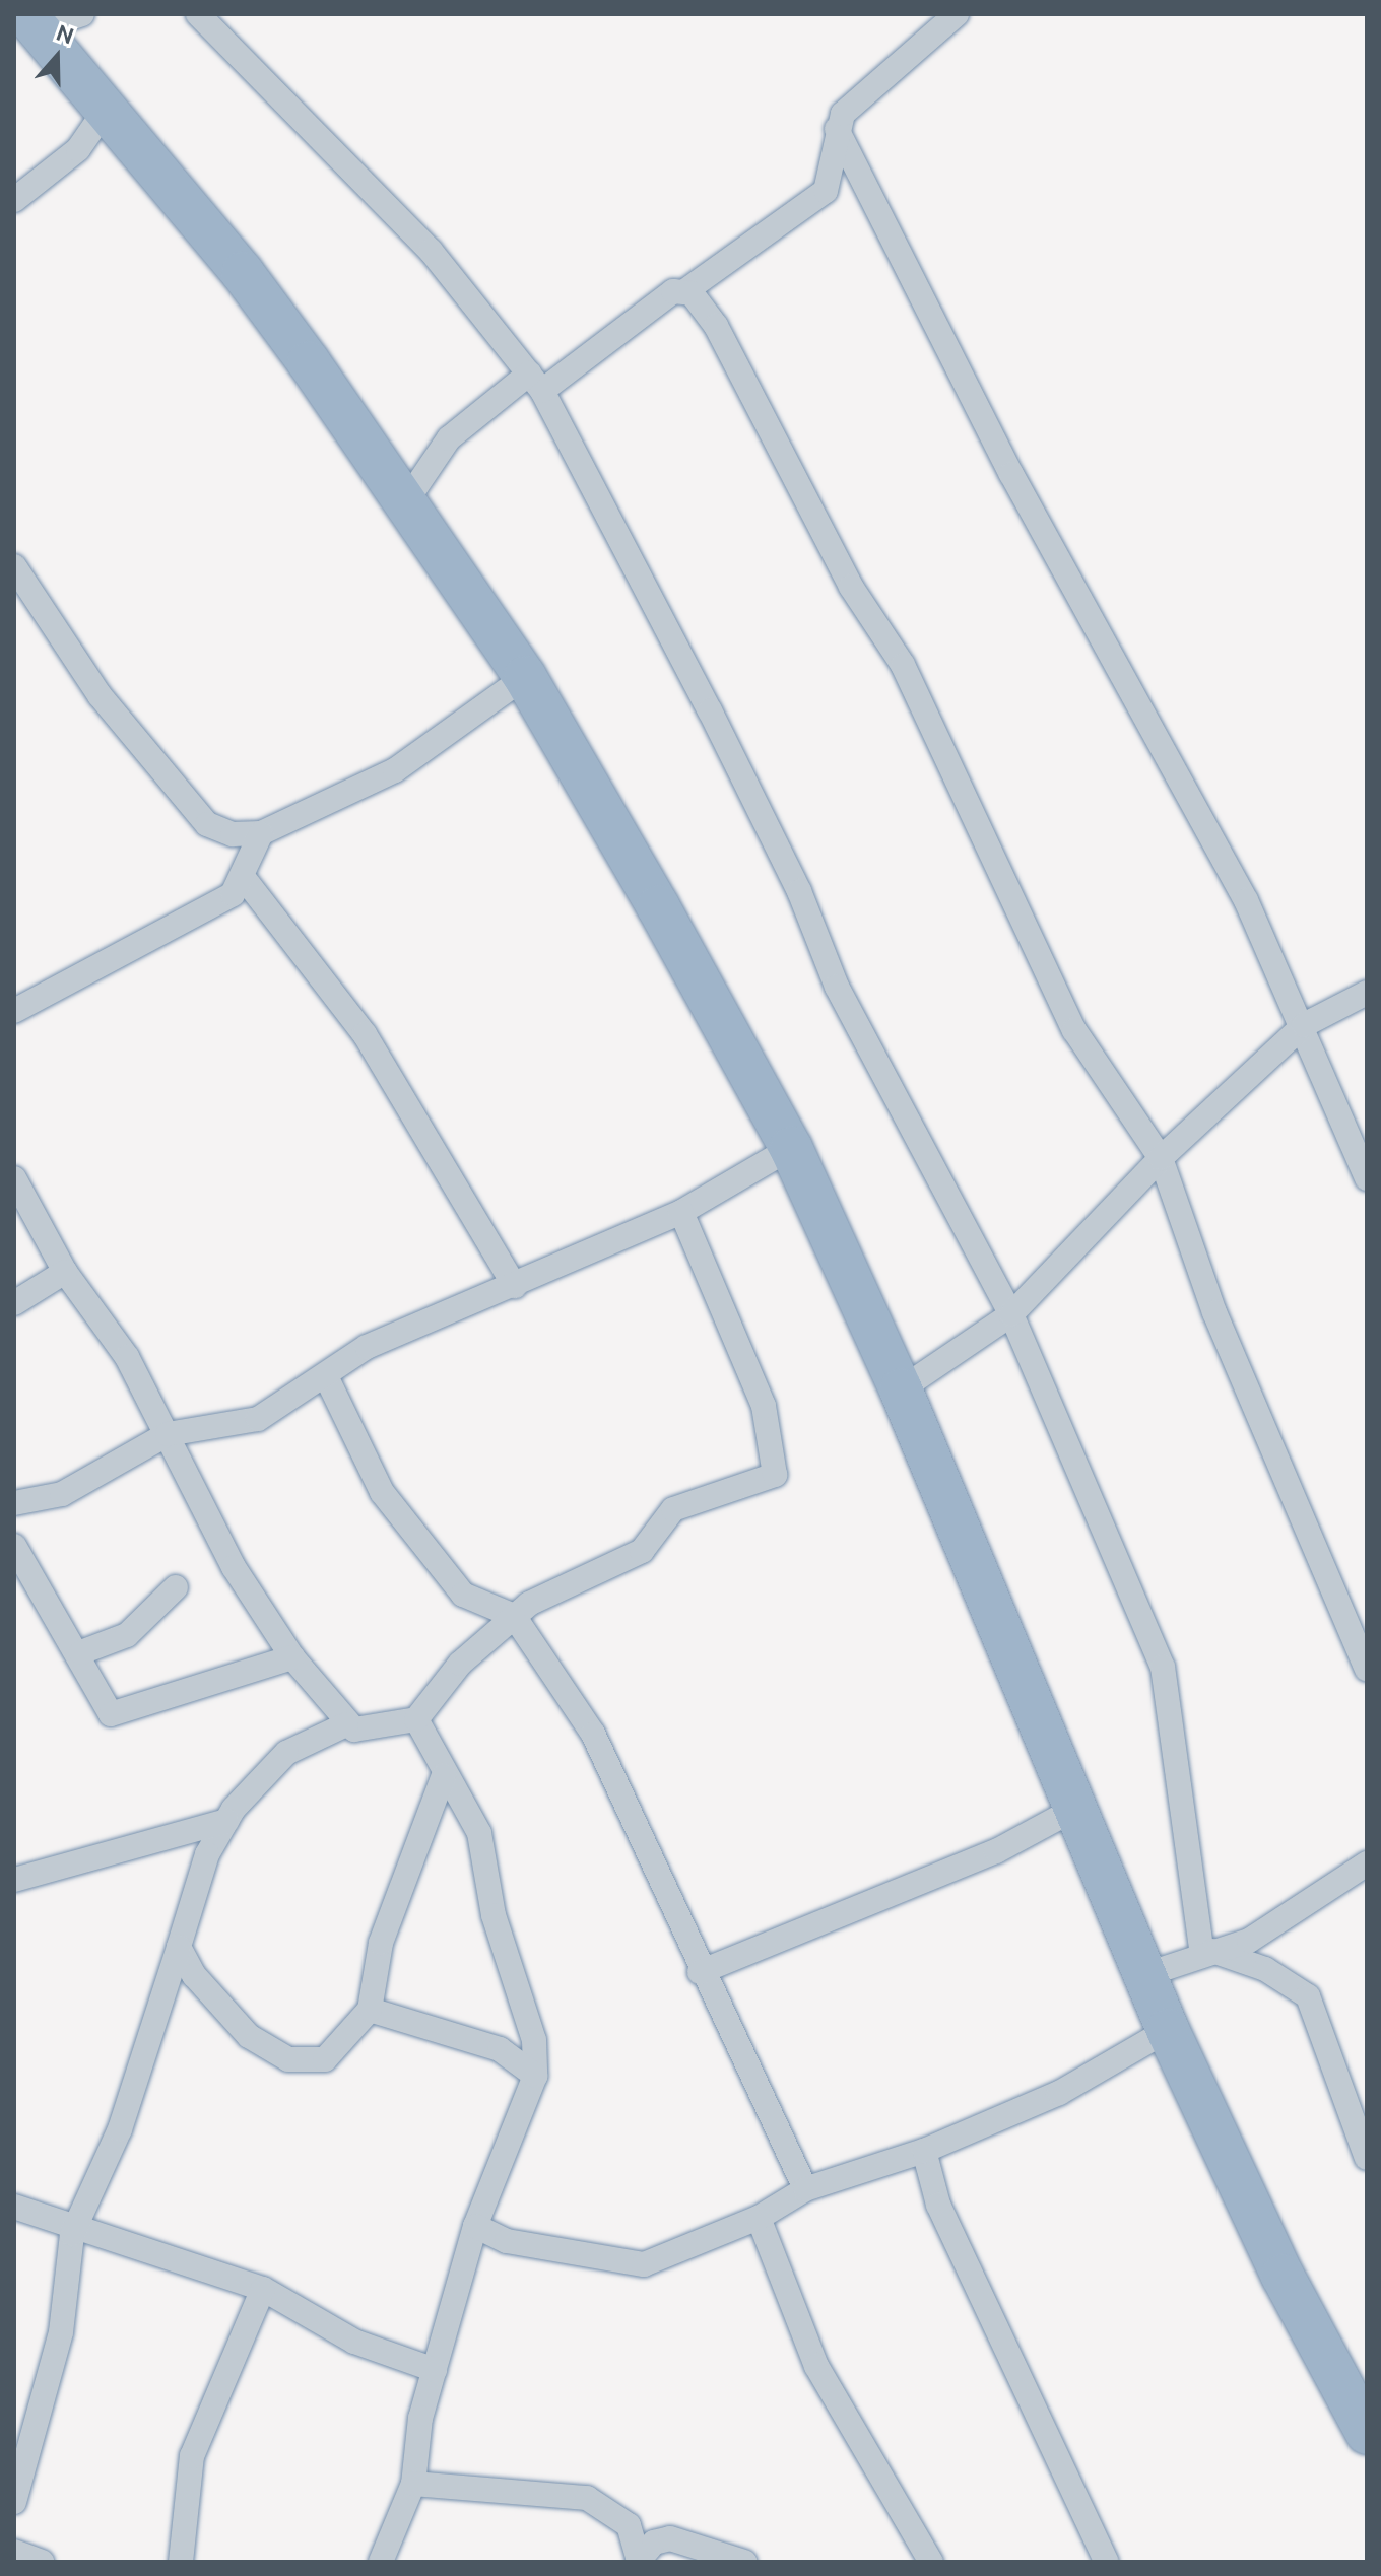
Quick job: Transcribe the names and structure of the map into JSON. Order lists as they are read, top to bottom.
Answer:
{
  "north": "top"
}
